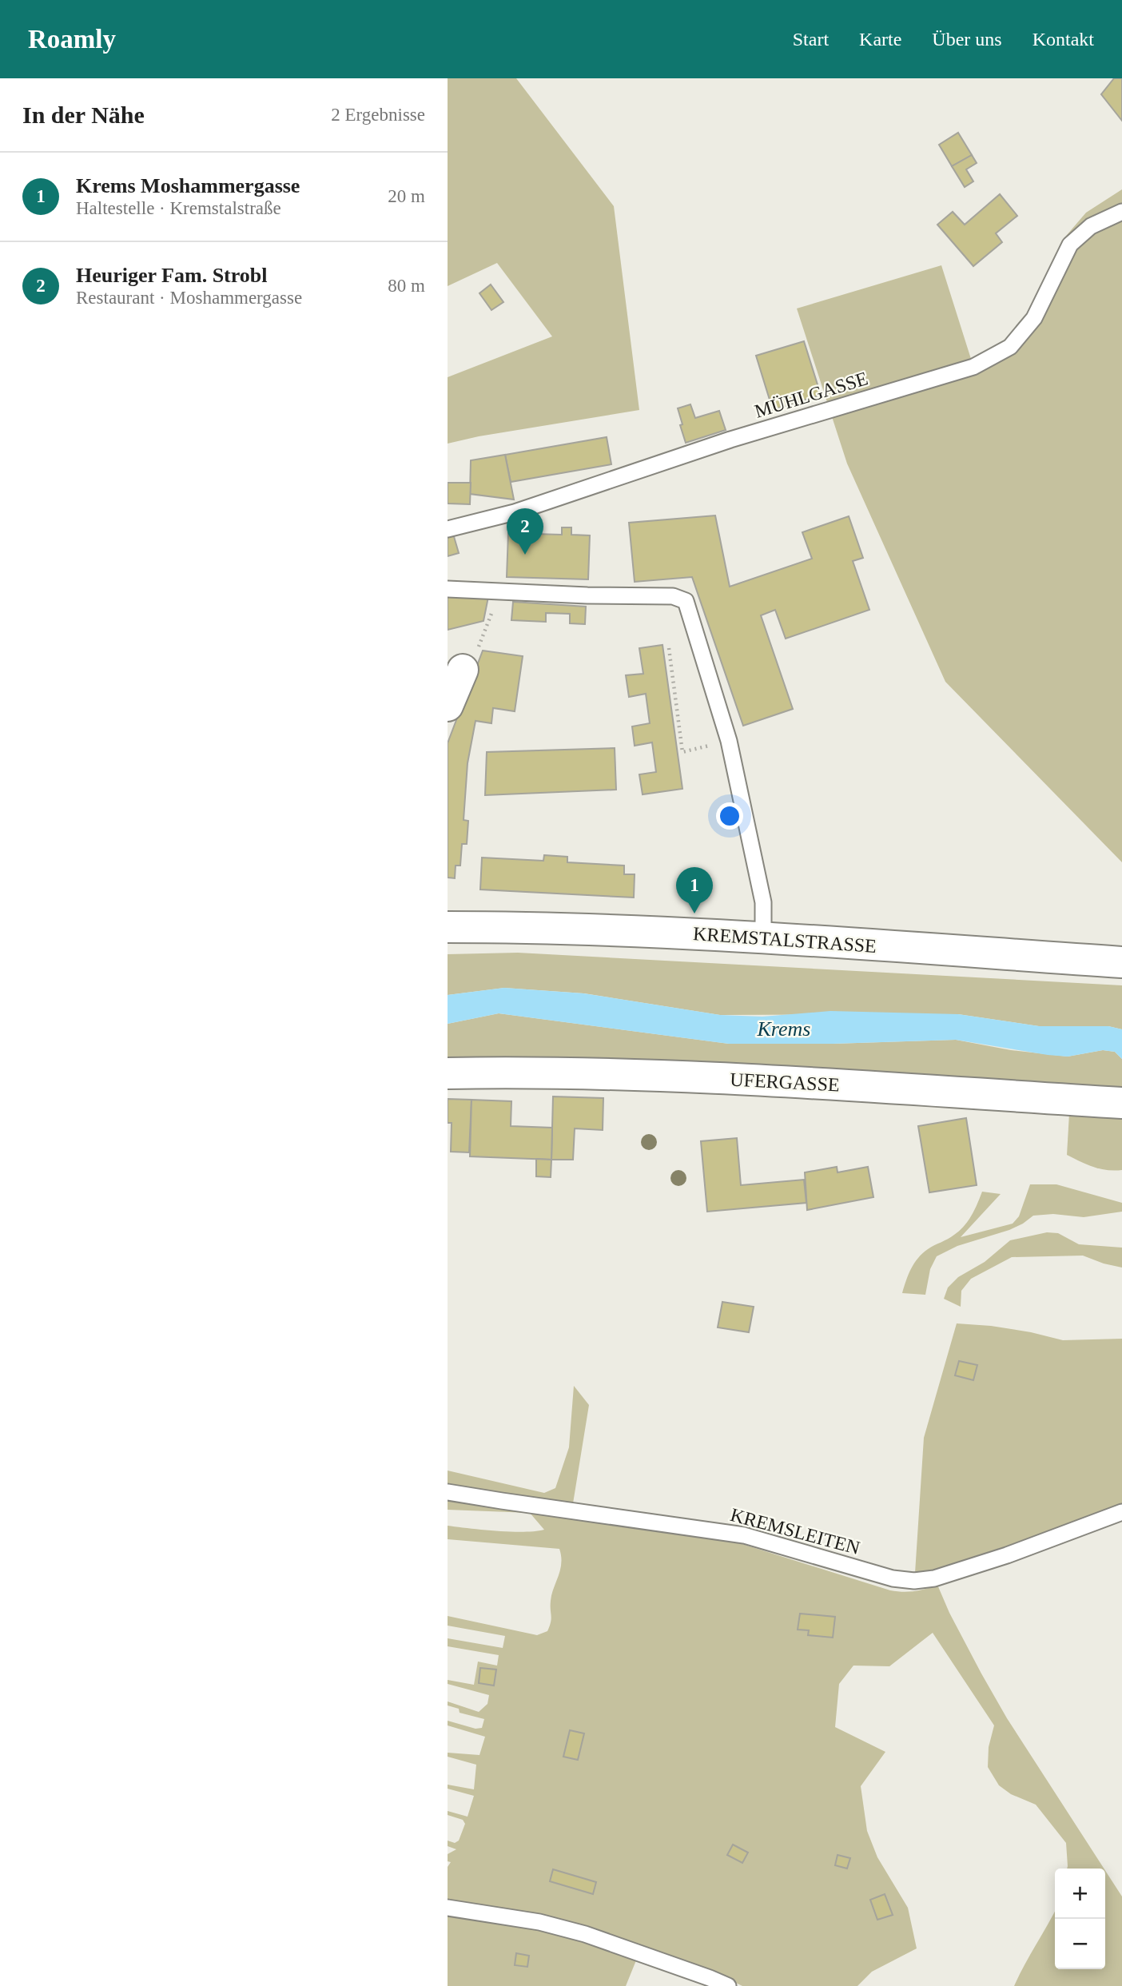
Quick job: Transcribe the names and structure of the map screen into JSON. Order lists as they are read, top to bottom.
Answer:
{
  "streets": {
    "street": ["KREMSTALSTRASSE", "UFERGASSE"],
    "lane": ["MÜHLGASSE", "KREMSLEITEN"]
  },
  "water": ["Krems"],
  "page": {
    "header": "Roamly",
    "nav": [
      "Start",
      "Karte",
      "Über uns",
      "Kontakt"
    ],
    "heading": ["In der Nähe", "2 Ergebnisse"],
    "list": [
      {
        "mark": "1",
        "name": "Krems Moshammergasse",
        "note": "Haltestelle · Kremstalstraße",
        "value": "20 m"
      },
      {
        "mark": "2",
        "name": "Heuriger Fam. Strobl",
        "note": "Restaurant · Moshammergasse",
        "value": "80 m"
      }
    ],
    "pins": ["2", "1"],
    "map_buttons": ["+", "−"]
  }
}
